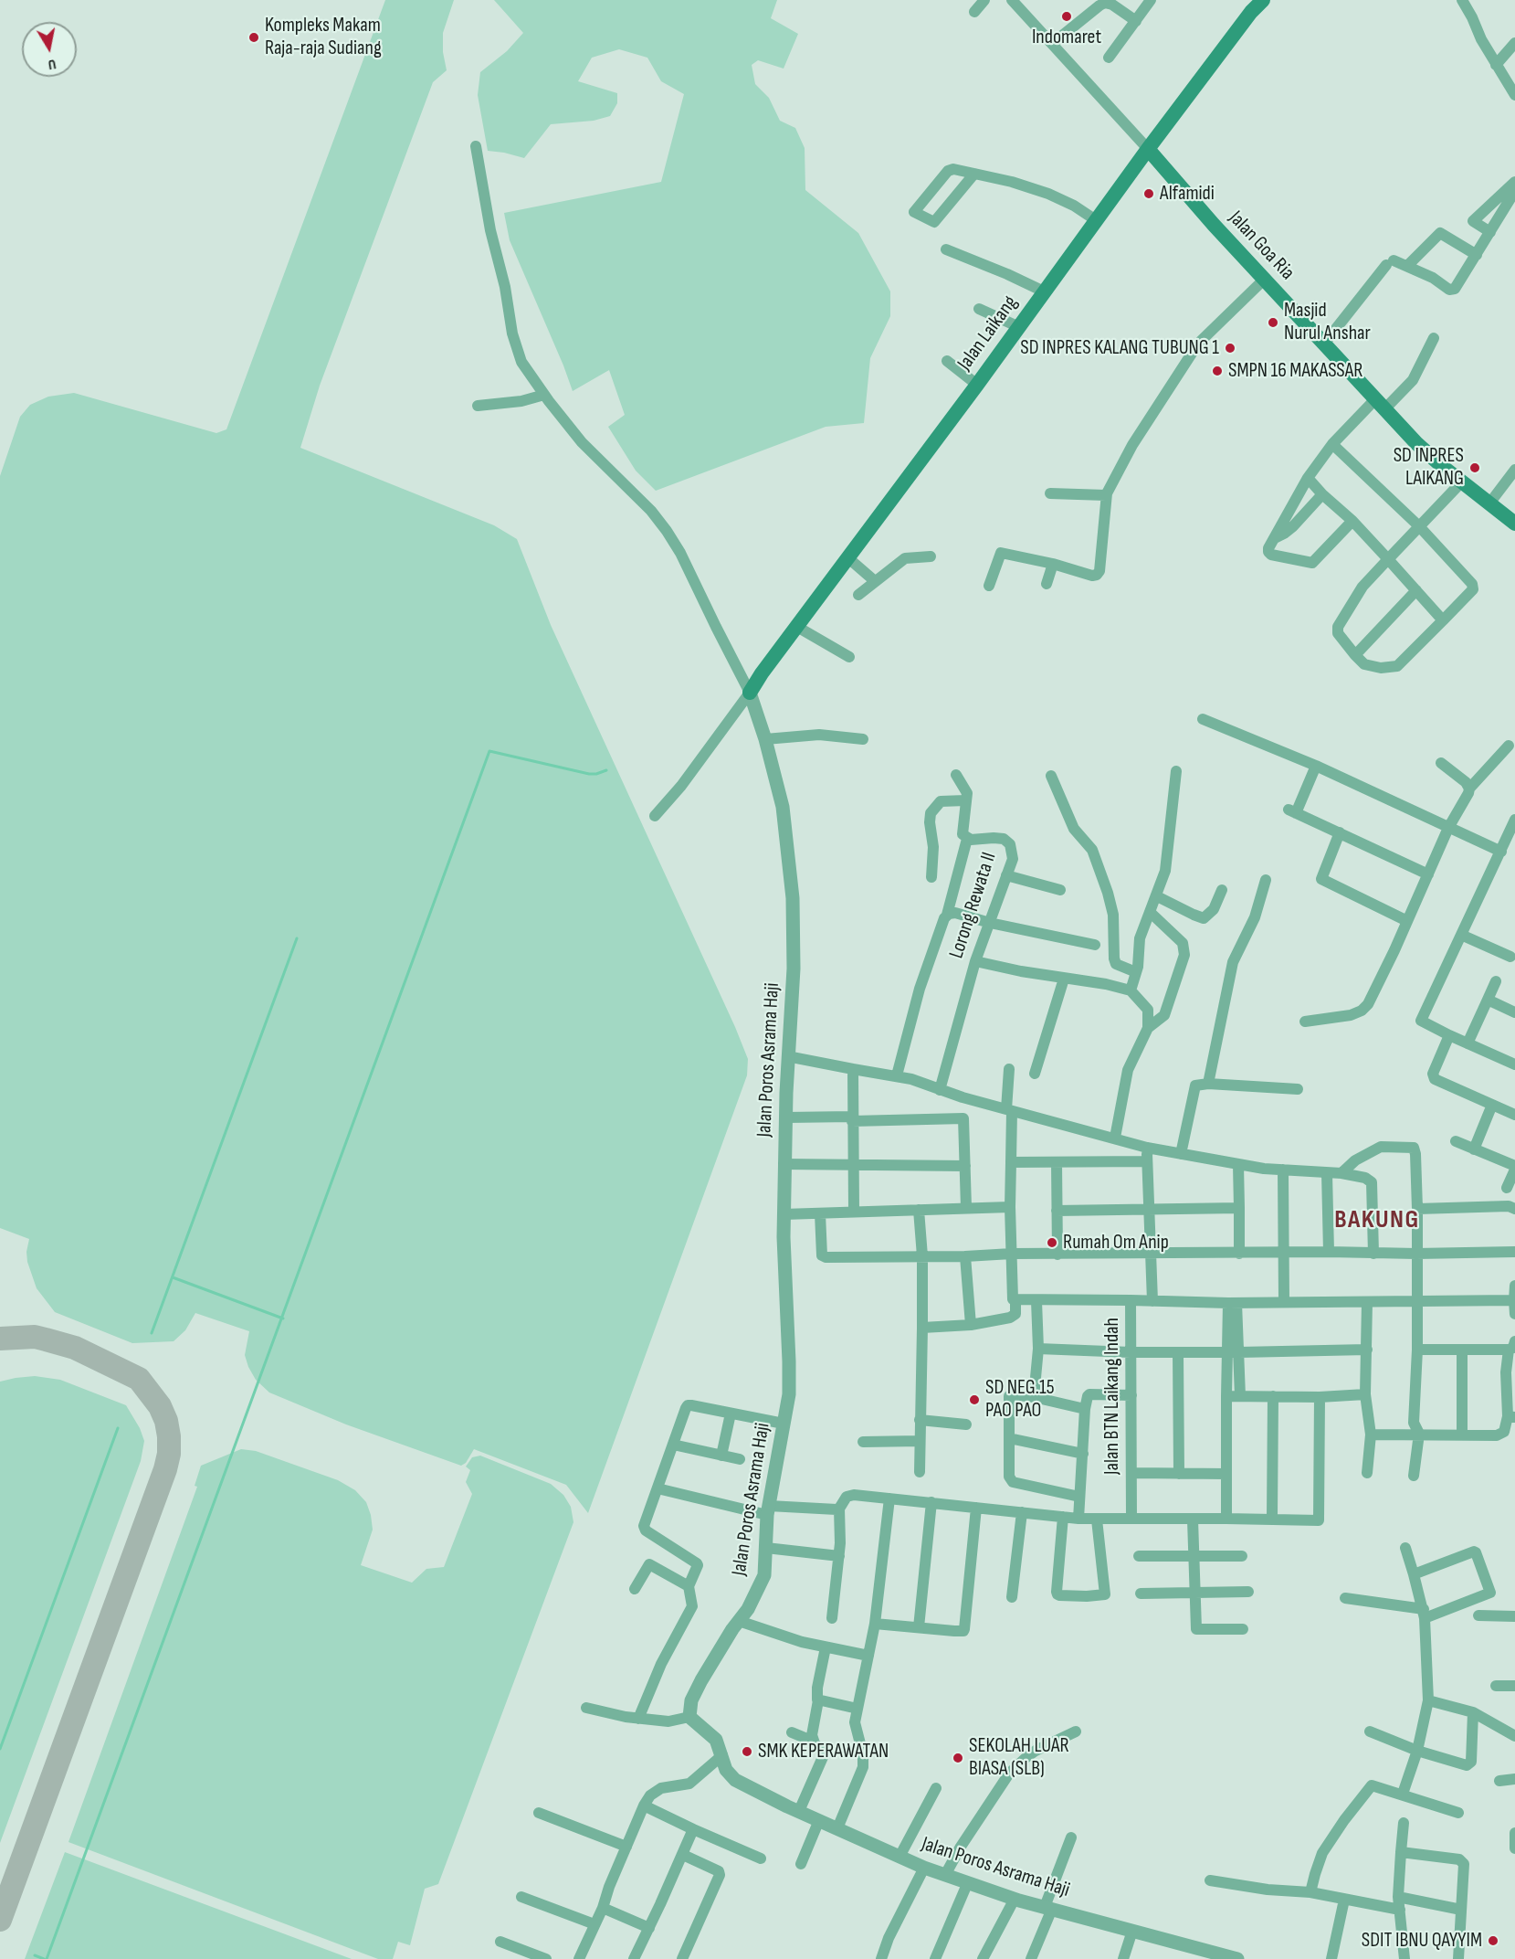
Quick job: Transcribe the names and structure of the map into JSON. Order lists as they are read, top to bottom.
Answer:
{
  "streets": {
    "main road": ["Jalan Goa Ria", "Jalan Laikang"],
    "street": ["Lorong Rewata II", "Jalan Poros Asrama Haji", "Jalan BTN Laikang Indah"]
  },
  "crossings": [
    ["Jalan Goa Ria", "Jalan Laikang"],
    ["Jalan Laikang", "Jalan Poros Asrama Haji"]
  ],
  "districts": ["BAKUNG"],
  "places": [
    "Indomaret",
    "Kompleks Makam Raja-raja Sudiang",
    "Alfamidi",
    "Masjid Nurul Anshar",
    "SD INPRES KALANG TUBUNG 1",
    "SMPN 16 MAKASSAR",
    "SD INPRES LAIKANG",
    "Rumah Om Anip",
    "SD NEG.15 PAO PAO",
    "SMK KEPERAWATAN",
    "SEKOLAH LUAR BIASA (SLB)",
    "SDIT IBNU QAYYIM"
  ],
  "north": "bottom"
}
